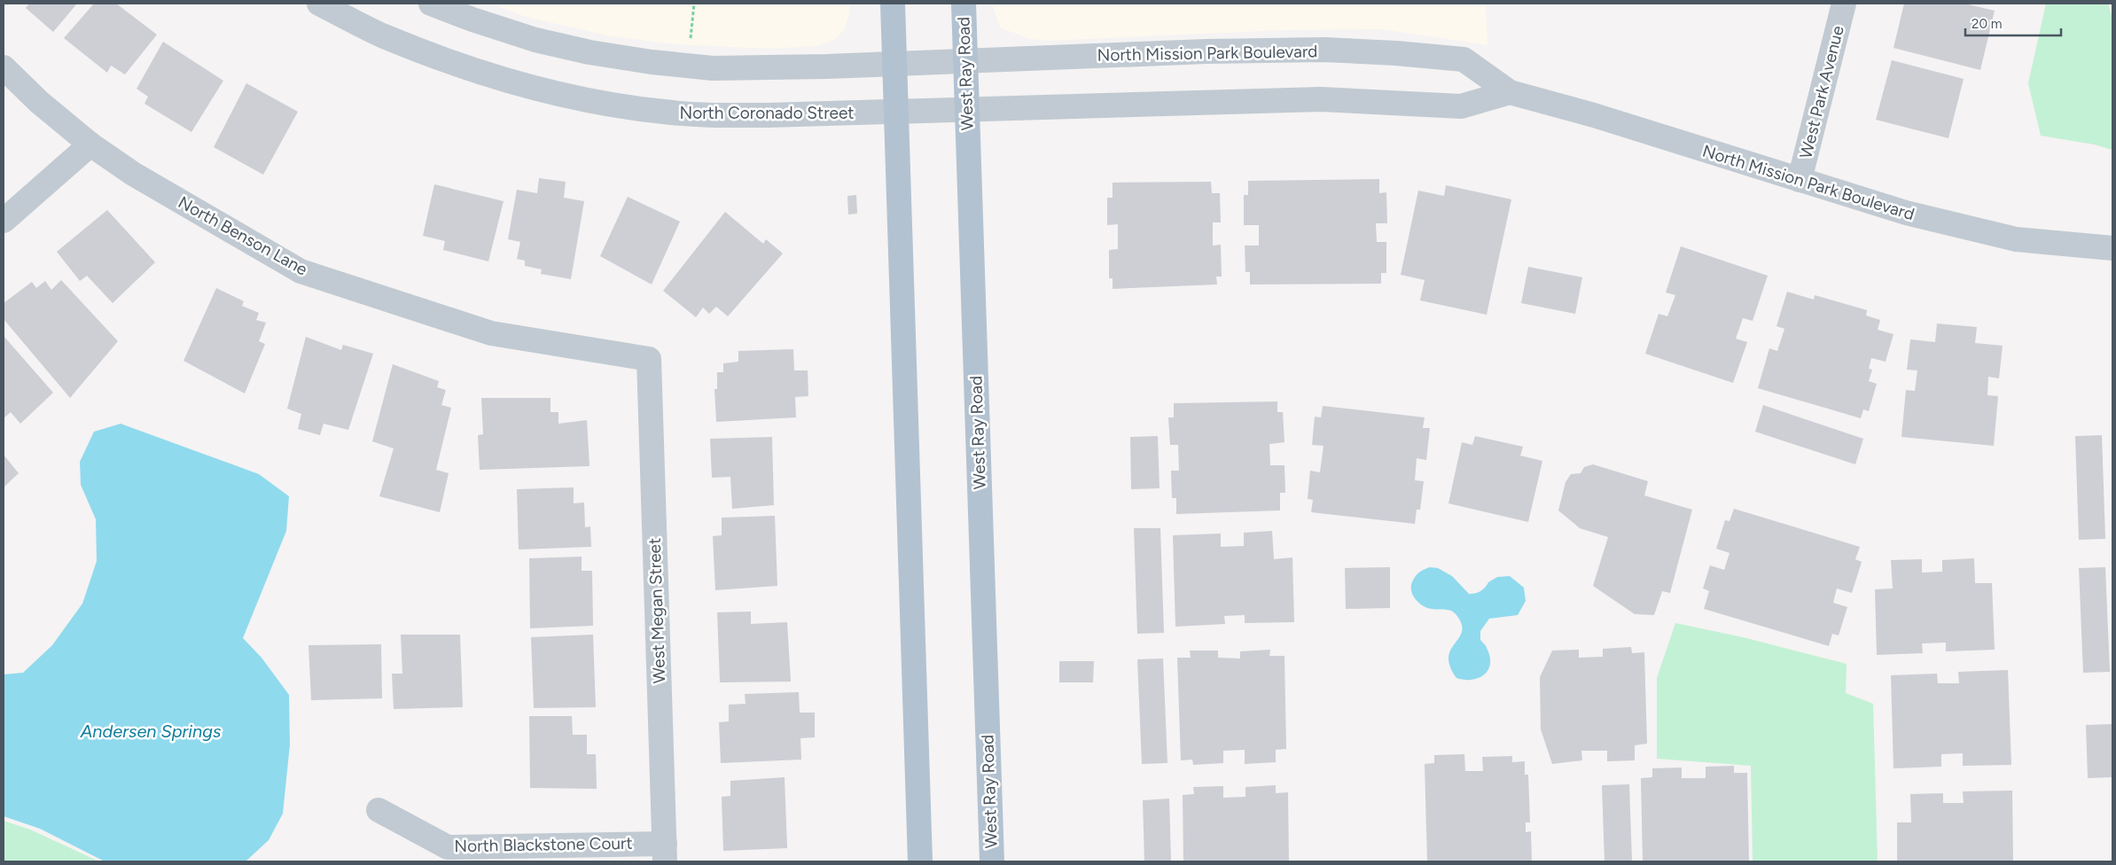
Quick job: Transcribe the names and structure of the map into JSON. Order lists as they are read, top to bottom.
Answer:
{
  "streets": {
    "main road": ["West Ray Road"],
    "street": [
      "North Mission Park Boulevard",
      "West Park Avenue",
      "North Coronado Street",
      "North Benson Lane",
      "West Megan Street",
      "North Blackstone Court"
    ]
  },
  "crossings": [
    ["North Mission Park Boulevard", "West Ray Road"],
    ["North Mission Park Boulevard", "West Park Avenue"],
    ["West Ray Road", "North Coronado Street"],
    ["North Benson Lane", "West Megan Street"],
    ["West Megan Street", "North Blackstone Court"]
  ],
  "water": ["Andersen Springs"],
  "scale_bar": "20 m"
}
